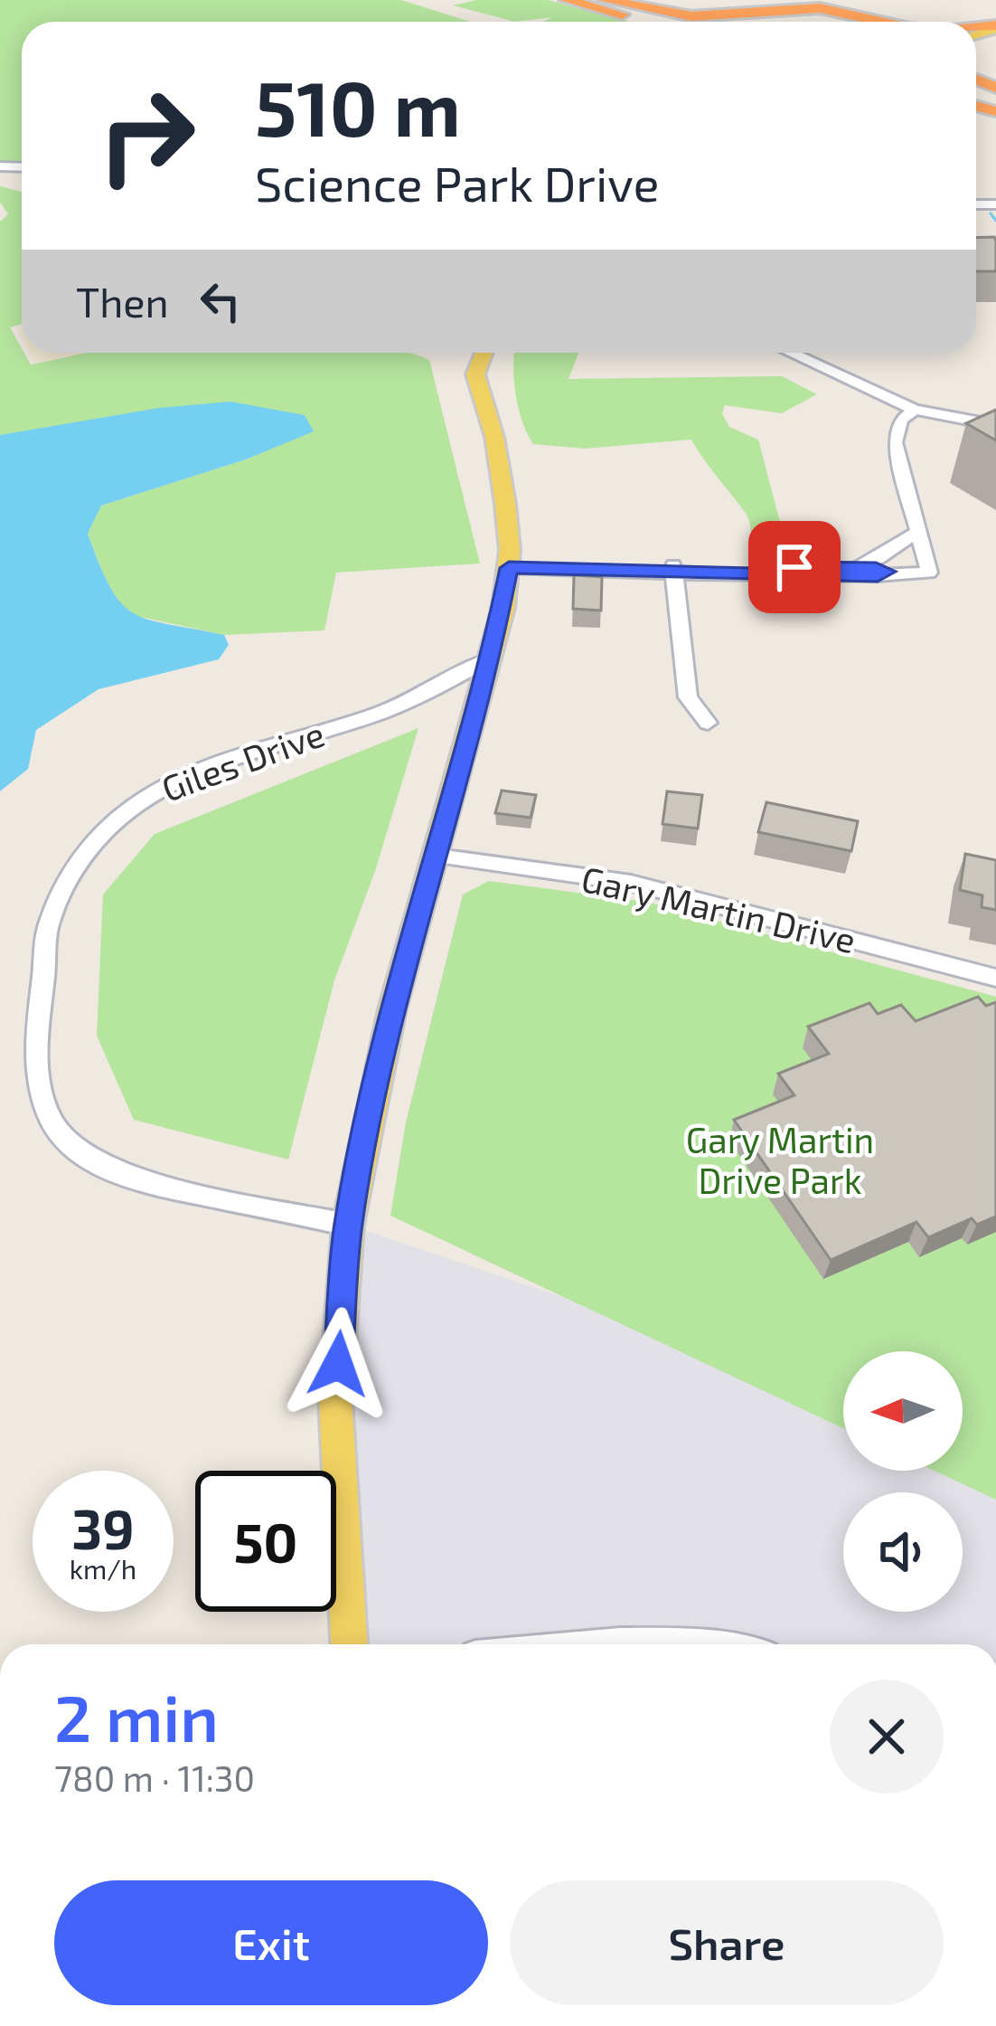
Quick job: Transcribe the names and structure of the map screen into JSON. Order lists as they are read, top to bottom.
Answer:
{
  "streets": {
    "street": ["Giles Drive", "Gary Martin Drive"]
  },
  "parks": ["Gary Martin Drive Park"],
  "north": "left",
  "page": {
    "turn": ["510 m", "Science Park Drive"],
    "then": "Then",
    "speed": "39 km/h",
    "limit": "50",
    "heading": ["2 min", "780 m · 11:30"],
    "buttons": ["Exit", "Share"]
  }
}
